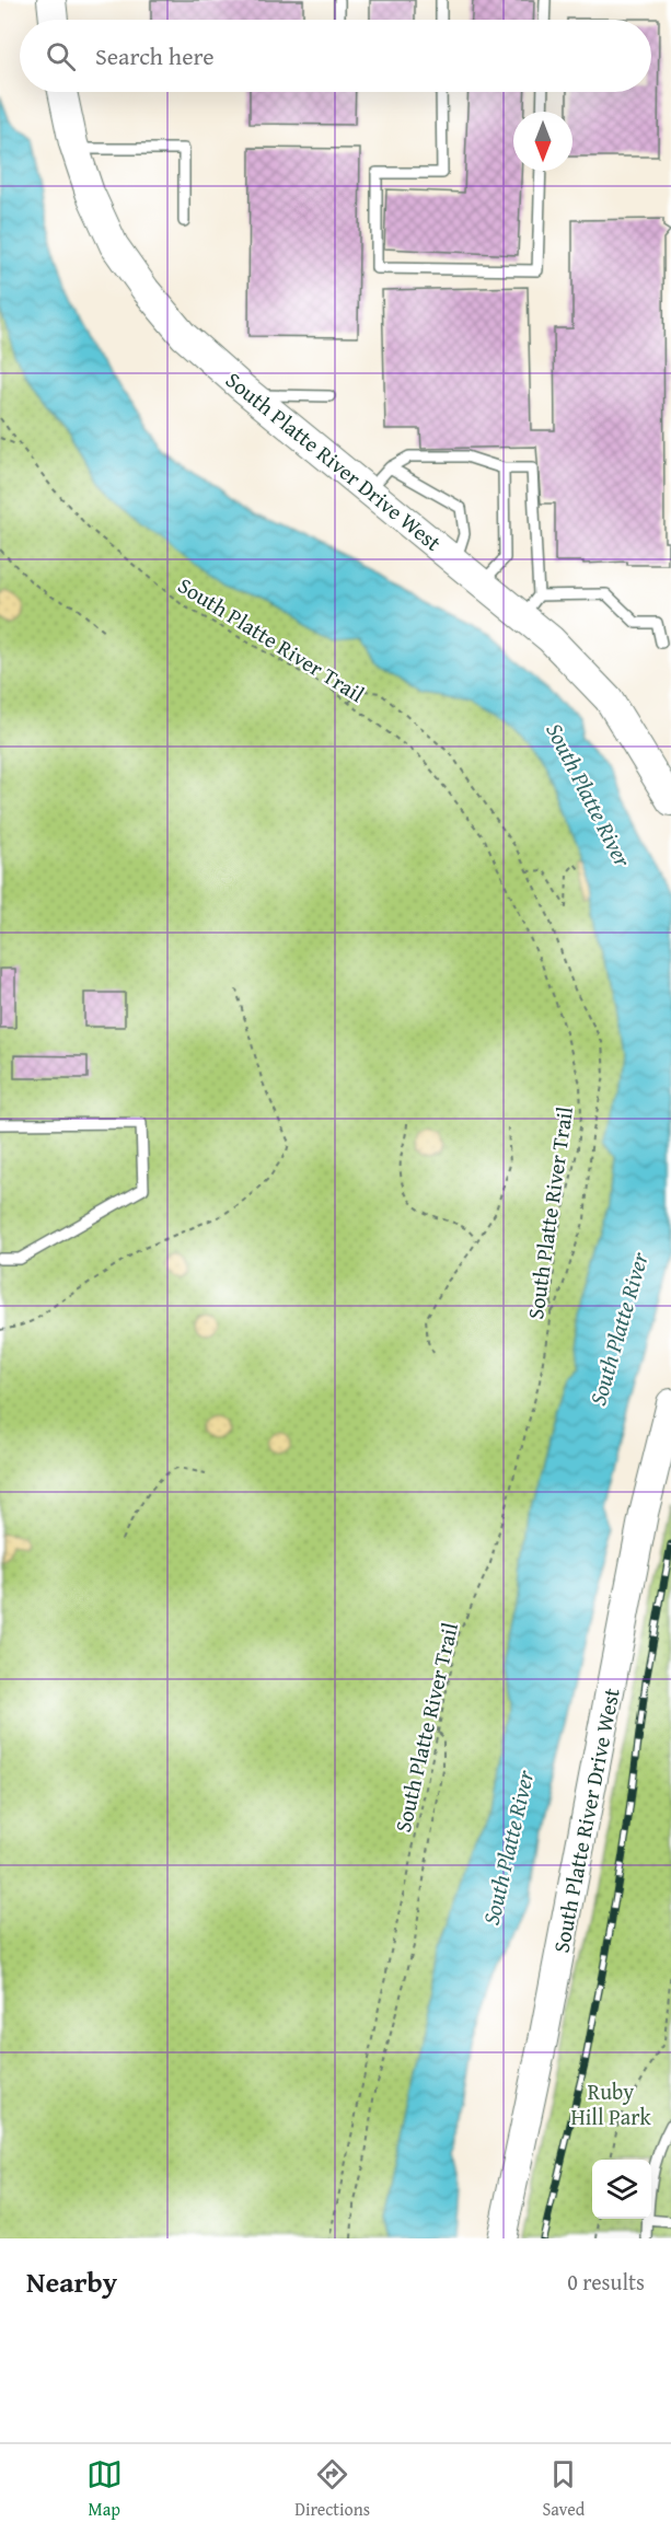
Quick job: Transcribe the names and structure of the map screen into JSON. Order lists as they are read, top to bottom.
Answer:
{
  "streets": {
    "street": ["South Platte River Drive West"],
    "path": ["South Platte River Trail"]
  },
  "water": ["South Platte River"],
  "parks": ["Ruby Hill Park"],
  "north": "bottom",
  "page": {
    "search": "Search here",
    "heading": ["Nearby", "0 results"],
    "nav": ["Map", "Directions", "Saved"]
  }
}
